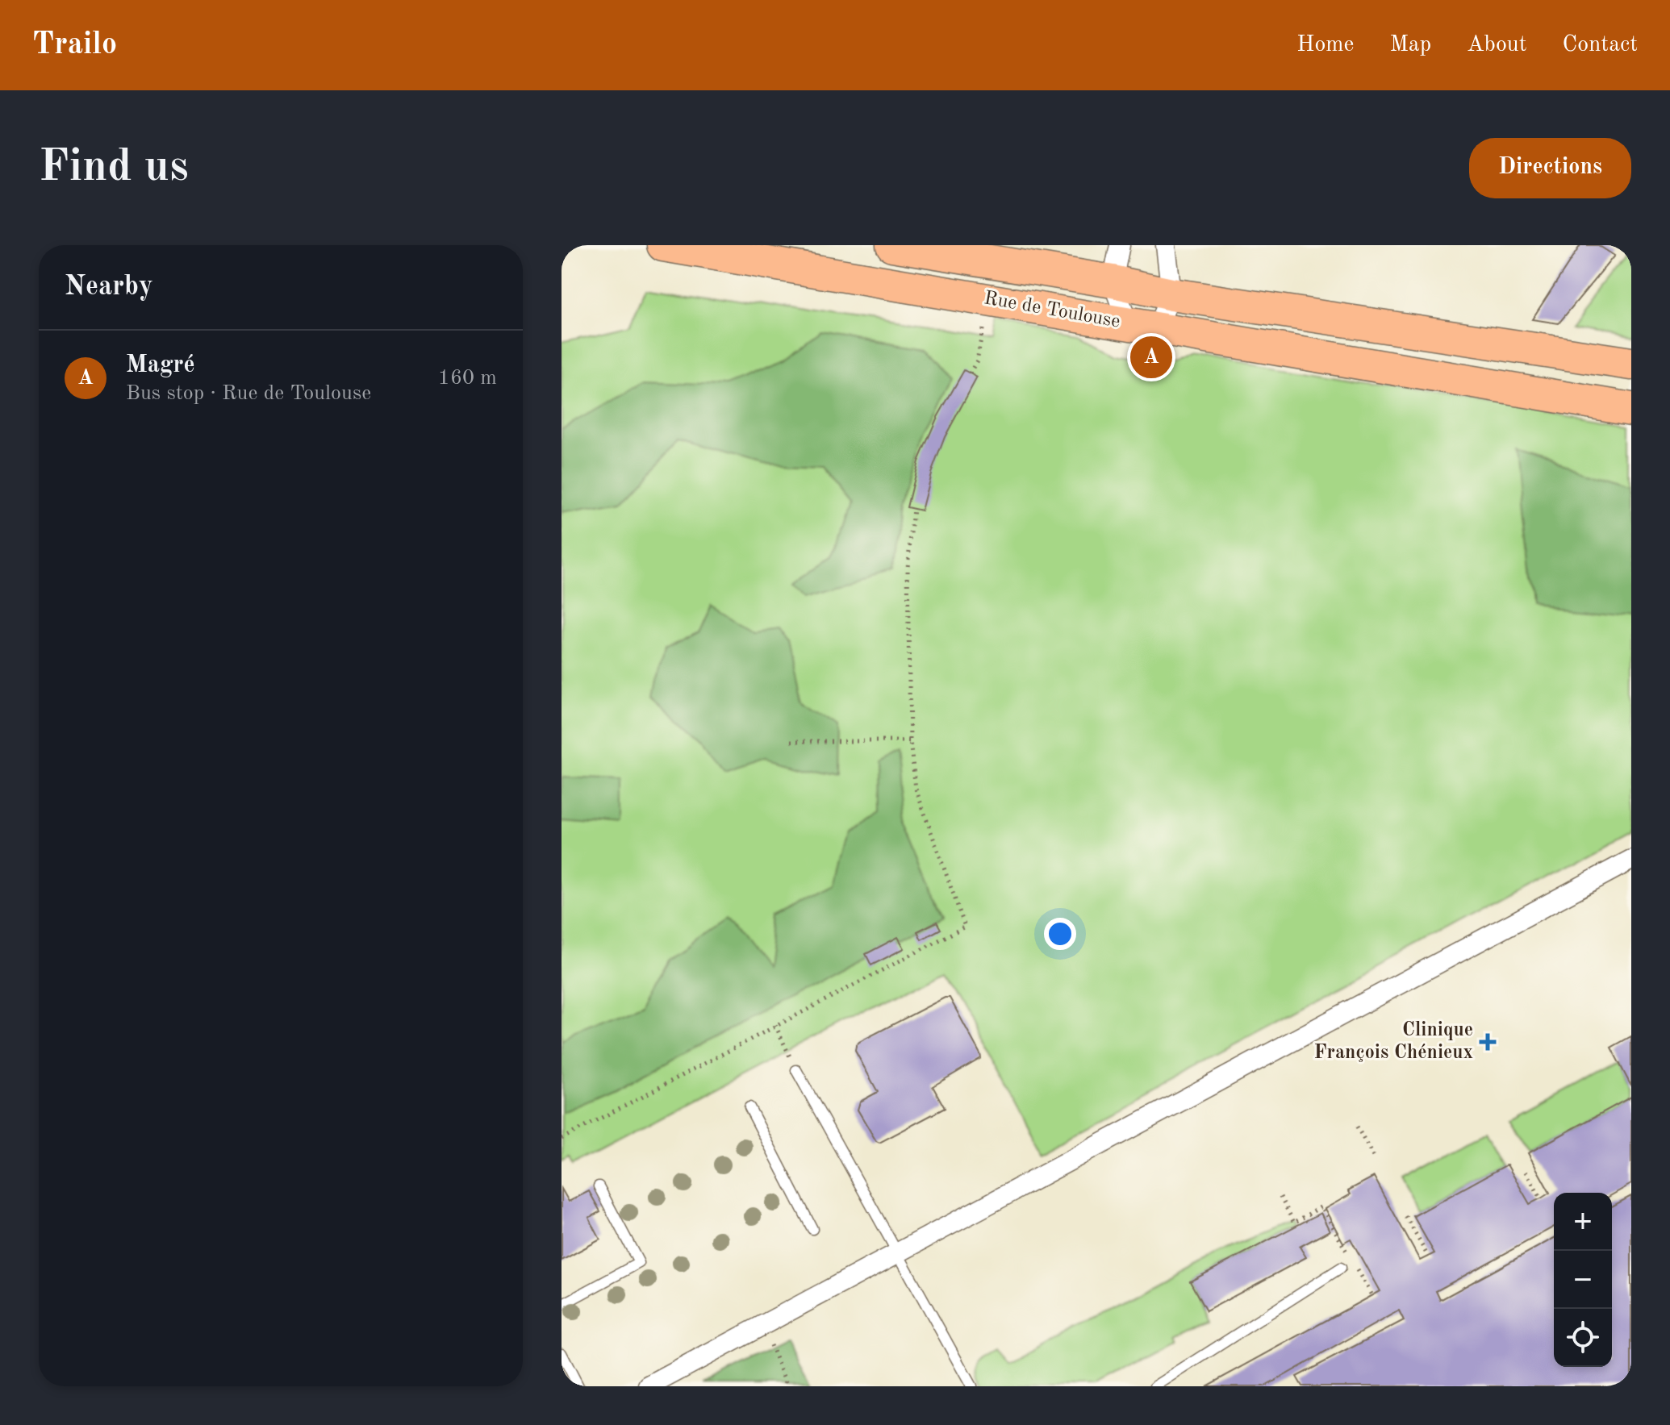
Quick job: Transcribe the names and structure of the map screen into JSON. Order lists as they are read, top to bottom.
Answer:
{
  "streets": {
    "main road": ["Rue de Toulouse"]
  },
  "places": {
    "health": ["Clinique François Chénieux"]
  },
  "page": {
    "header": "Trailo",
    "nav": [
      "Home",
      "Map",
      "About",
      "Contact"
    ],
    "buttons": "Directions",
    "title": "Find us",
    "heading": "Nearby",
    "list": [
      {
        "mark": "A",
        "name": "Magré",
        "note": "Bus stop · Rue de Toulouse",
        "value": "160 m"
      }
    ],
    "pins": "A",
    "map_buttons": ["+", "−"]
  }
}
